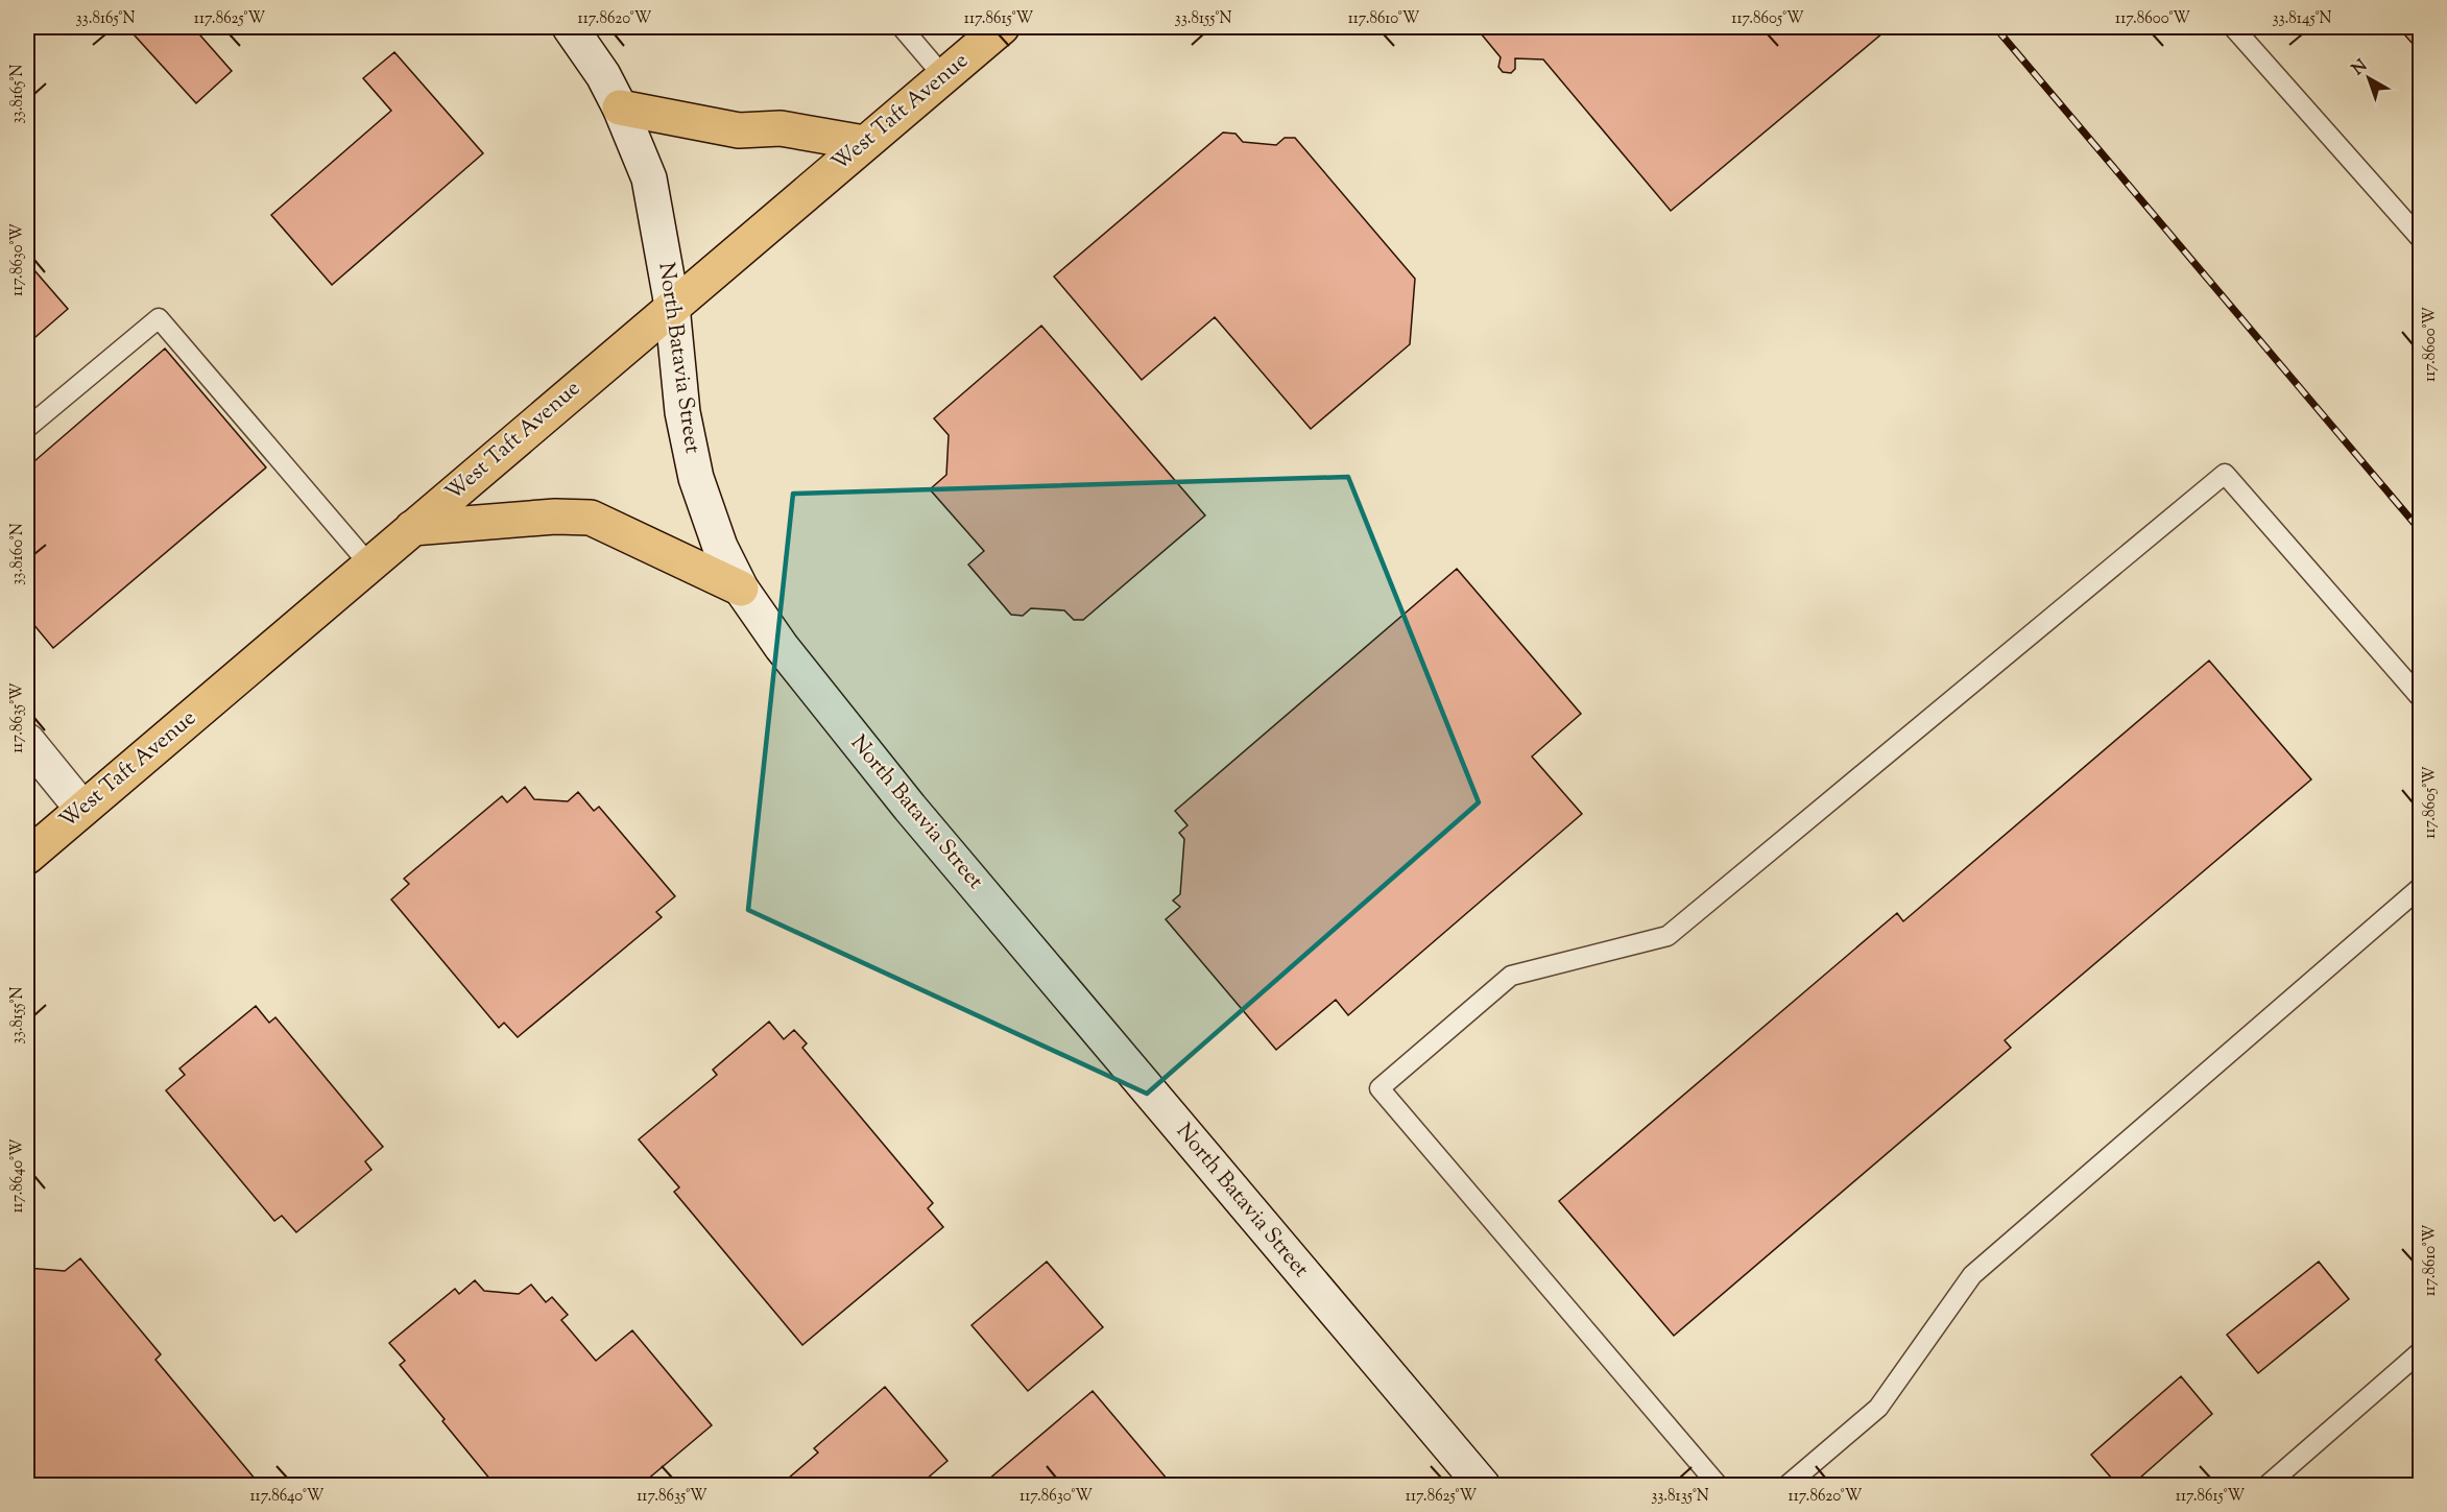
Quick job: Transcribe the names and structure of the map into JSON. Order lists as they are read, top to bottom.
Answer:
{
  "streets": {
    "main road": ["West Taft Avenue"],
    "street": ["North Batavia Street"]
  },
  "crossings": [
    ["West Taft Avenue", "North Batavia Street"]
  ],
  "north": "top left",
  "coordinates": [
    "33.8165°N",
    "117.8625°W",
    "117.8620°W",
    "117.8615°W",
    "33.8155°N",
    "117.8610°W",
    "117.8605°W",
    "117.8600°W",
    "33.8145°N",
    "117.8630°W",
    "33.8160°N",
    "117.8635°W",
    "117.8640°W",
    "33.8135°N"
  ]
}
